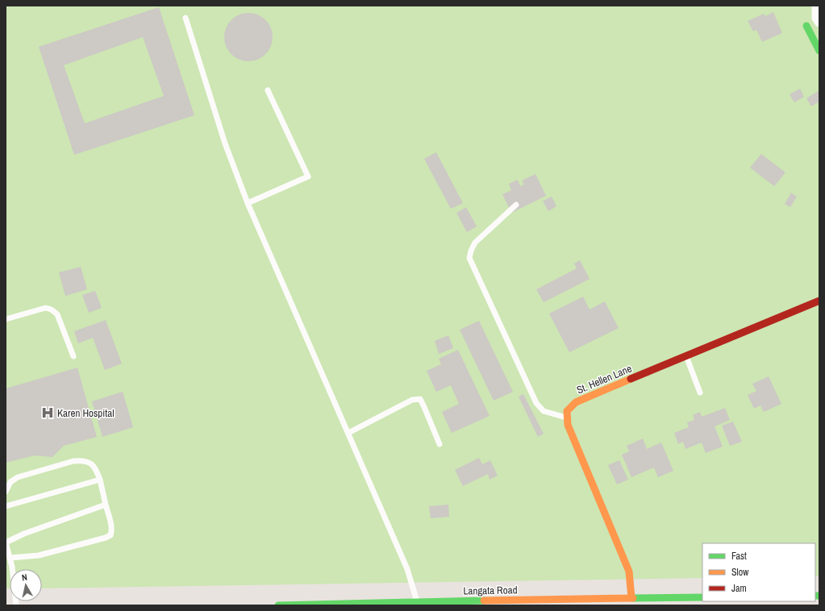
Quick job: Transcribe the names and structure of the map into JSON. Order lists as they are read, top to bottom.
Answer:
{
  "streets": {
    "street": ["St. Hellen Lane", "Langata Road"]
  },
  "places": {
    "hospital": ["Karen Hospital"]
  },
  "legend": ["Fast", "Slow", "Jam"],
  "north": "top"
}
